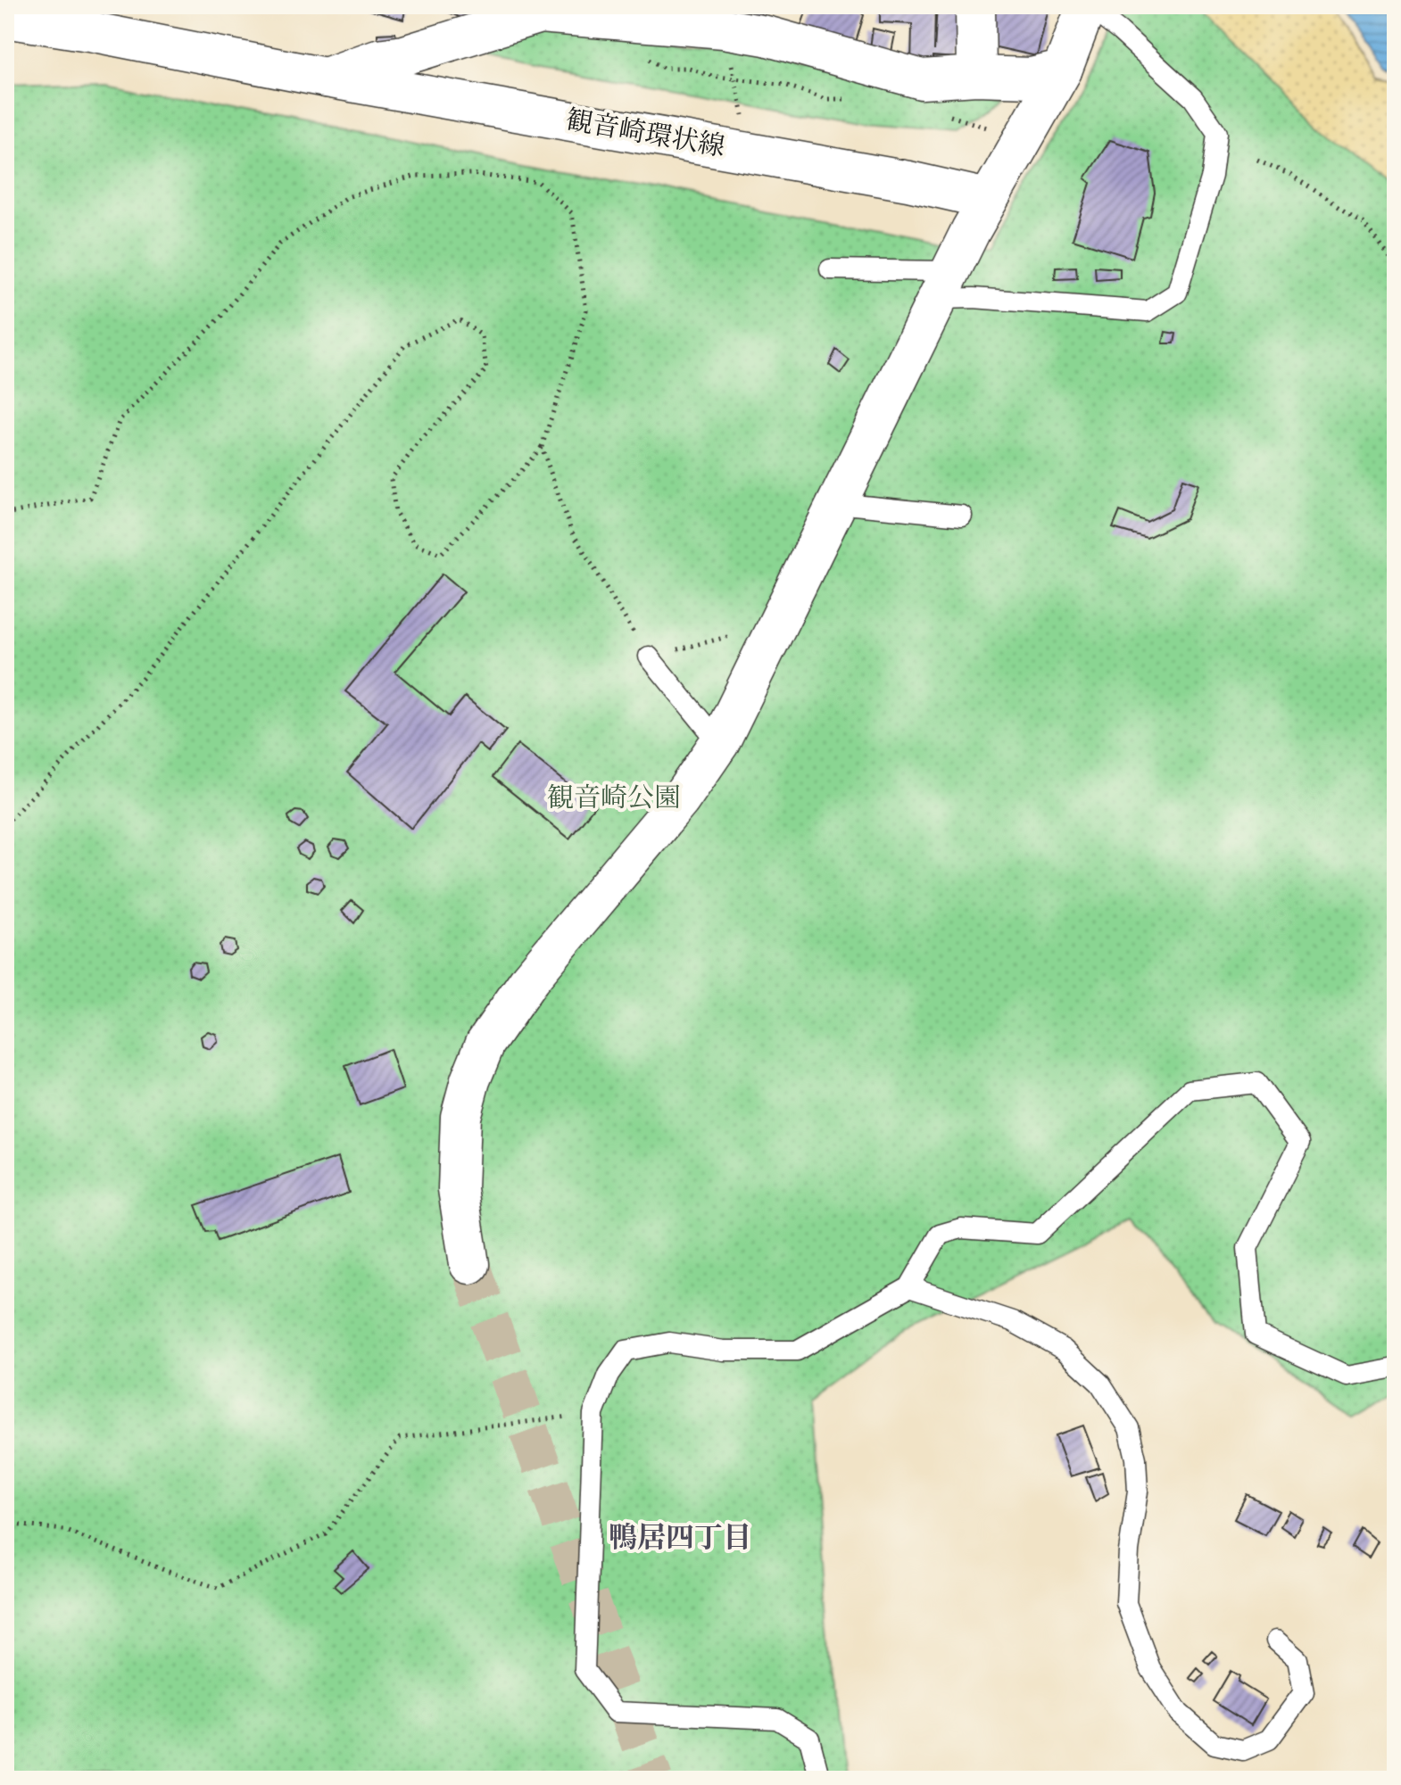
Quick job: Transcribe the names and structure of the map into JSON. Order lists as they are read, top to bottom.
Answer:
{
  "streets": {
    "street": ["観音崎環状線"]
  },
  "districts": ["鴨居四丁目"],
  "parks": ["観音崎公園"]
}
